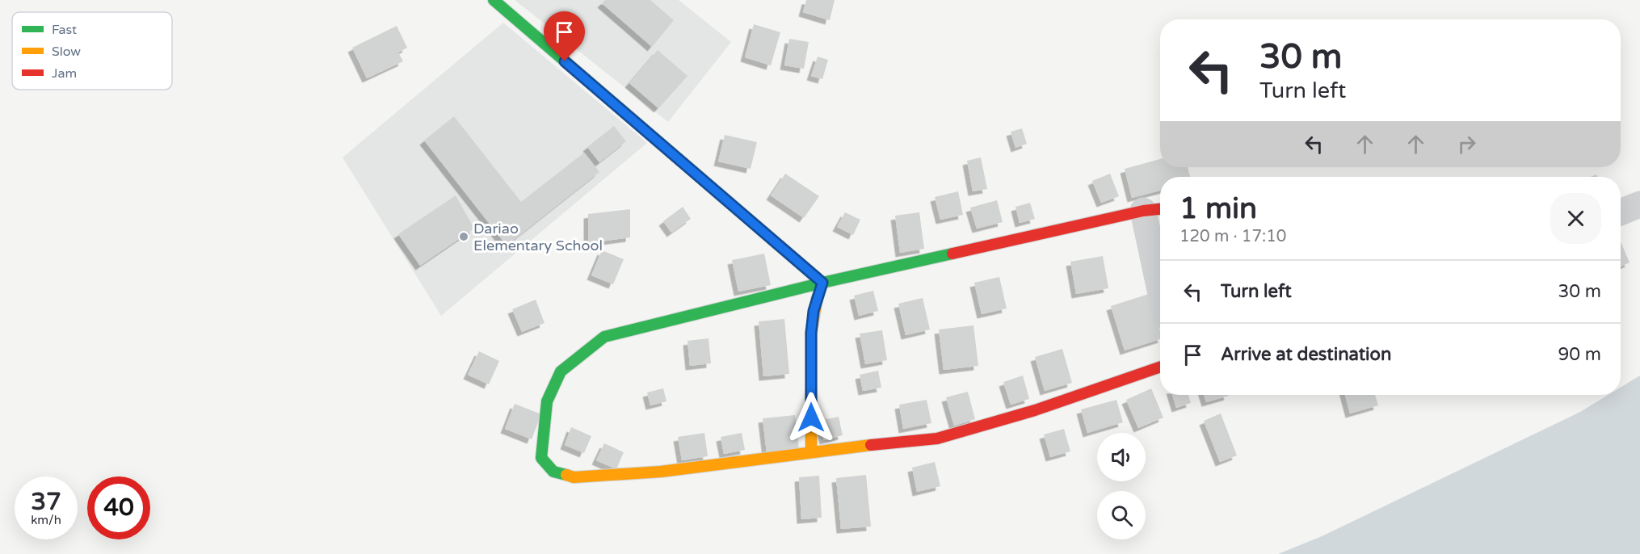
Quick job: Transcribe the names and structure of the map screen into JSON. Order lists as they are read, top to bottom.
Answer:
{
  "places": ["Dariao Elementary School"],
  "legend": ["Fast", "Slow", "Jam"],
  "page": {
    "turn": ["30 m", "Turn left"],
    "heading": ["1 min", "120 m · 17:10"],
    "list": [
      {
        "name": "Turn left",
        "value": "30 m"
      },
      {
        "name": "Arrive at destination",
        "value": "90 m"
      }
    ],
    "speed": "37 km/h",
    "limit": "40"
  }
}
